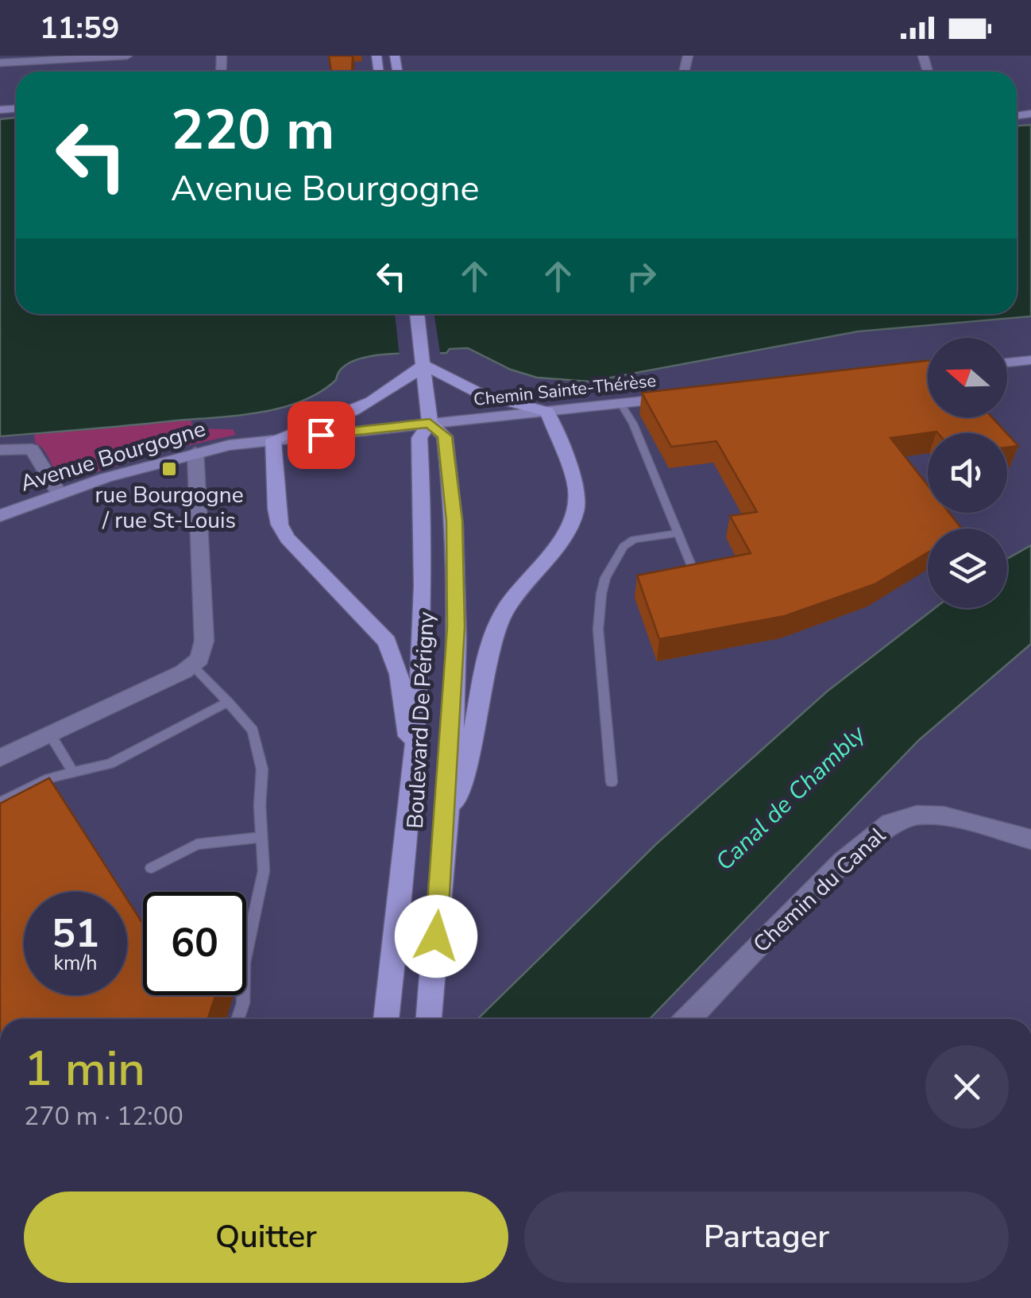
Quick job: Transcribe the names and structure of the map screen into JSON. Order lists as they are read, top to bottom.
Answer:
{
  "streets": {
    "main road": ["Boulevard De Périgny"],
    "street": ["Chemin Sainte-Thérèse", "Avenue Bourgogne", "Chemin du Canal"]
  },
  "crossings": [
    ["Chemin Sainte-Thérèse", "Avenue Bourgogne"],
    ["Chemin Sainte-Thérèse", "Boulevard De Périgny"],
    ["Avenue Bourgogne", "Boulevard De Périgny"]
  ],
  "water": ["Canal de Chambly"],
  "places": {
    "transit": ["rue Bourgogne / rue St-Louis"]
  },
  "north": "left",
  "page": {
    "status": "11:59",
    "turn": ["220 m", "Avenue Bourgogne"],
    "speed": "51 km/h",
    "limit": "60",
    "heading": ["1 min", "270 m · 12:00"],
    "buttons": ["Quitter", "Partager"]
  }
}
